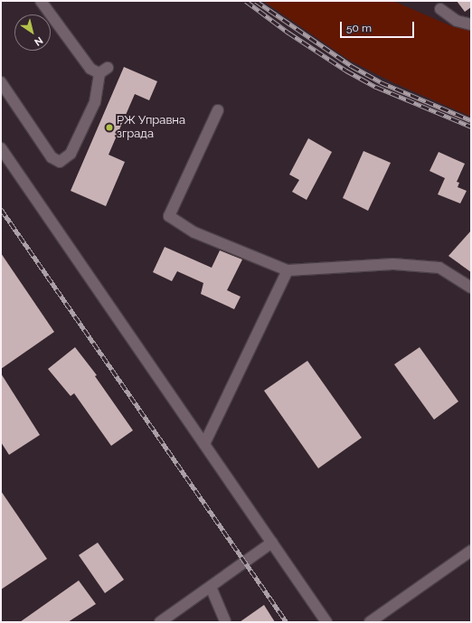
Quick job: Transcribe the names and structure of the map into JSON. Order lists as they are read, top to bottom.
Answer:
{
  "places": ["РЖ Управна зграда"],
  "scale_bar": "50 m",
  "north": "bottom right"
}
